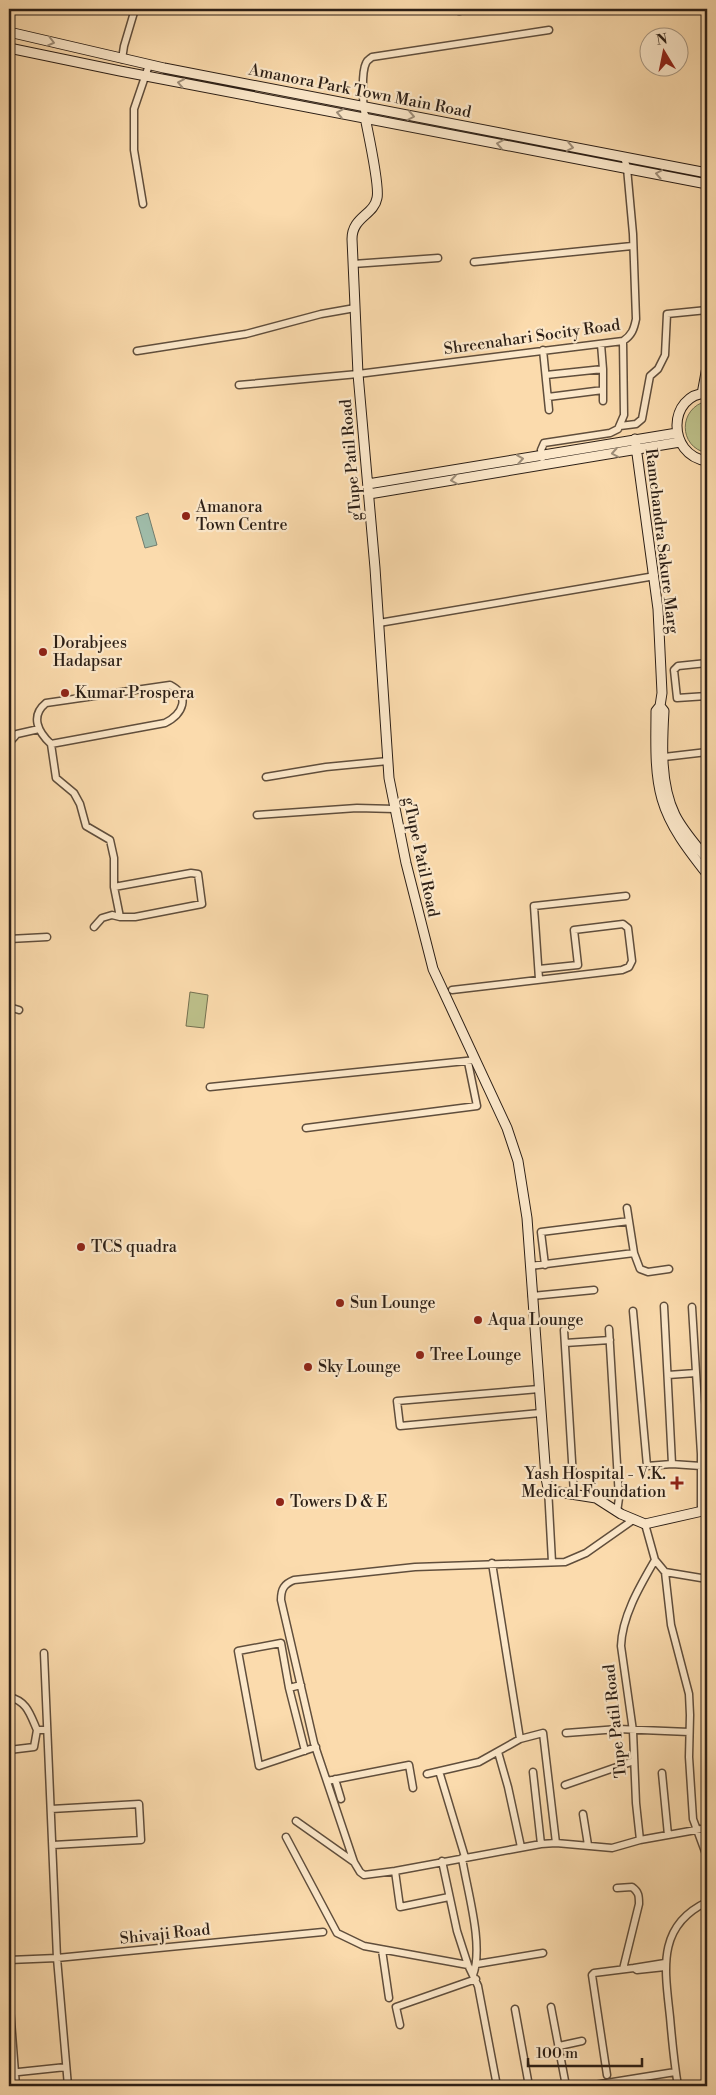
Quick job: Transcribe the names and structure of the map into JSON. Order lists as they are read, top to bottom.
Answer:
{
  "streets": {
    "street": [
      "Amanora Park Town Main Road",
      "Shreenahari Socity Road",
      "gTupe Patil Road",
      "Ramchandra Sakure Marg",
      "Tupe Patil Road",
      "Shivaji Road"
    ]
  },
  "crossings": [
    ["Amanora Park Town Main Road", "Shreenahari Socity Road"],
    ["Amanora Park Town Main Road", "gTupe Patil Road"],
    ["Shreenahari Socity Road", "gTupe Patil Road"]
  ],
  "places": {
    "other": [
      "Amanora Town Centre",
      "Dorabjees Hadapsar",
      "Kumar Prospera",
      "TCS quadra",
      "Sun Lounge",
      "Aqua Lounge",
      "Tree Lounge",
      "Sky Lounge",
      "Towers D & E"
    ],
    "health": ["Yash Hospital - V.K. Medical Foundation"]
  },
  "scale_bar": "100 m",
  "north": "top"
}
